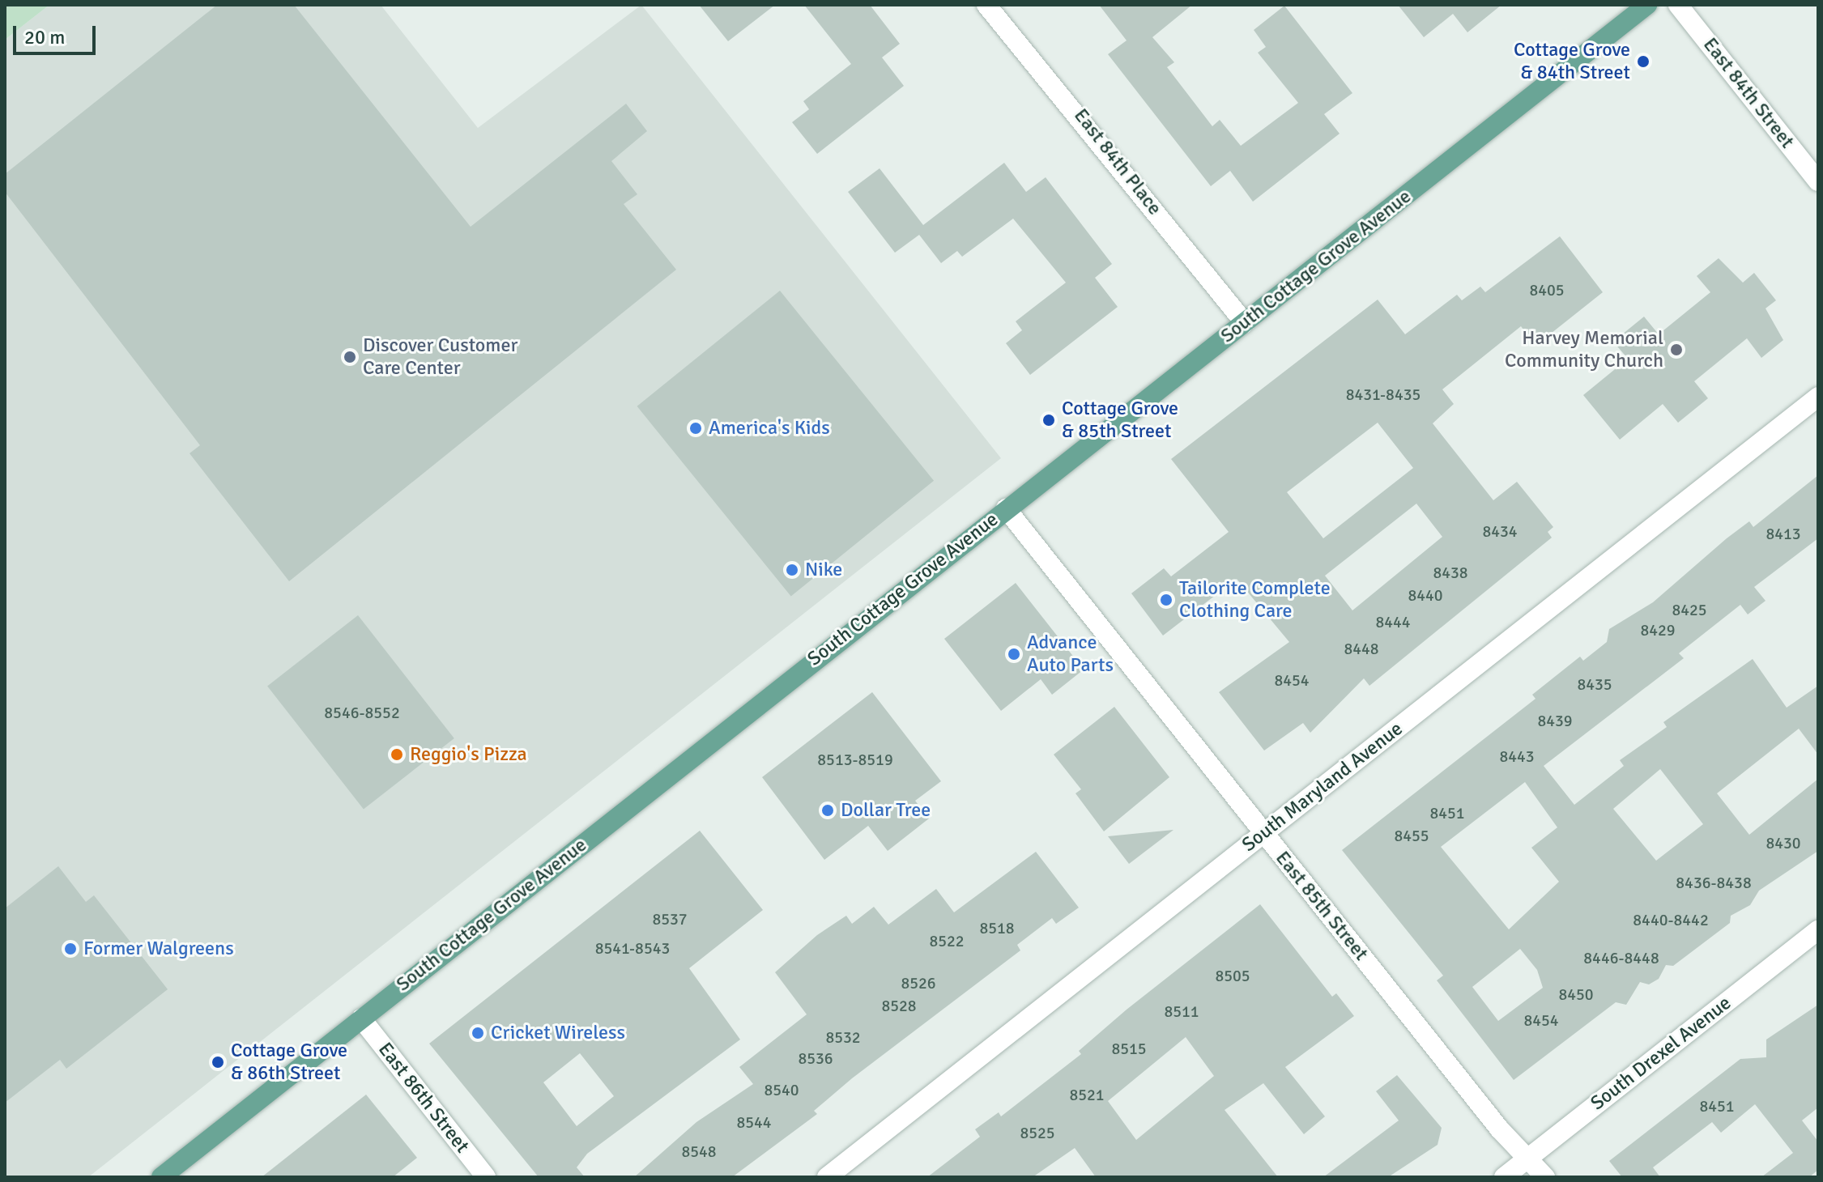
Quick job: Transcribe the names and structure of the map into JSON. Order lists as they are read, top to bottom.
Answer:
{
  "streets": {
    "main road": ["South Cottage Grove Avenue"],
    "street": [
      "East 84th Street",
      "East 84th Place",
      "South Maryland Avenue",
      "East 85th Street",
      "South Drexel Avenue",
      "East 86th Street"
    ]
  },
  "crossings": [
    ["East 84th Place", "South Cottage Grove Avenue"],
    ["South Cottage Grove Avenue", "East 85th Street"],
    ["South Cottage Grove Avenue", "East 86th Street"],
    ["South Maryland Avenue", "East 85th Street"],
    ["East 85th Street", "South Drexel Avenue"]
  ],
  "places": [
    "Cottage Grove & 84th Street",
    "Harvey Memorial Community Church",
    "Discover Customer Care Center",
    "Cottage Grove & 85th Street",
    "America's Kids",
    "Nike",
    "Tailorite Complete Clothing Care",
    "Advance Auto Parts",
    "Reggio's Pizza",
    "Dollar Tree",
    "Former Walgreens",
    "Cricket Wireless",
    "Cottage Grove & 86th Street"
  ],
  "house_numbers": [
    "8405",
    "8431-8435",
    "8434",
    "8413",
    "8438",
    "8440",
    "8425",
    "8444",
    "8429",
    "8448",
    "8454",
    "8435",
    "8546-8552",
    "8439",
    "8443",
    "8513-8519",
    "8451",
    "8455",
    "8430",
    "8436-8438",
    "8537",
    "8440-8442",
    "8518",
    "8522",
    "8541-8543",
    "8446-8448",
    "8505",
    "8526",
    "8450",
    "8528",
    "8511",
    "8454",
    "8532",
    "8515",
    "8536",
    "8540",
    "8521",
    "8451",
    "8544",
    "8525",
    "8548"
  ],
  "scale_bar": "20 m"
}
